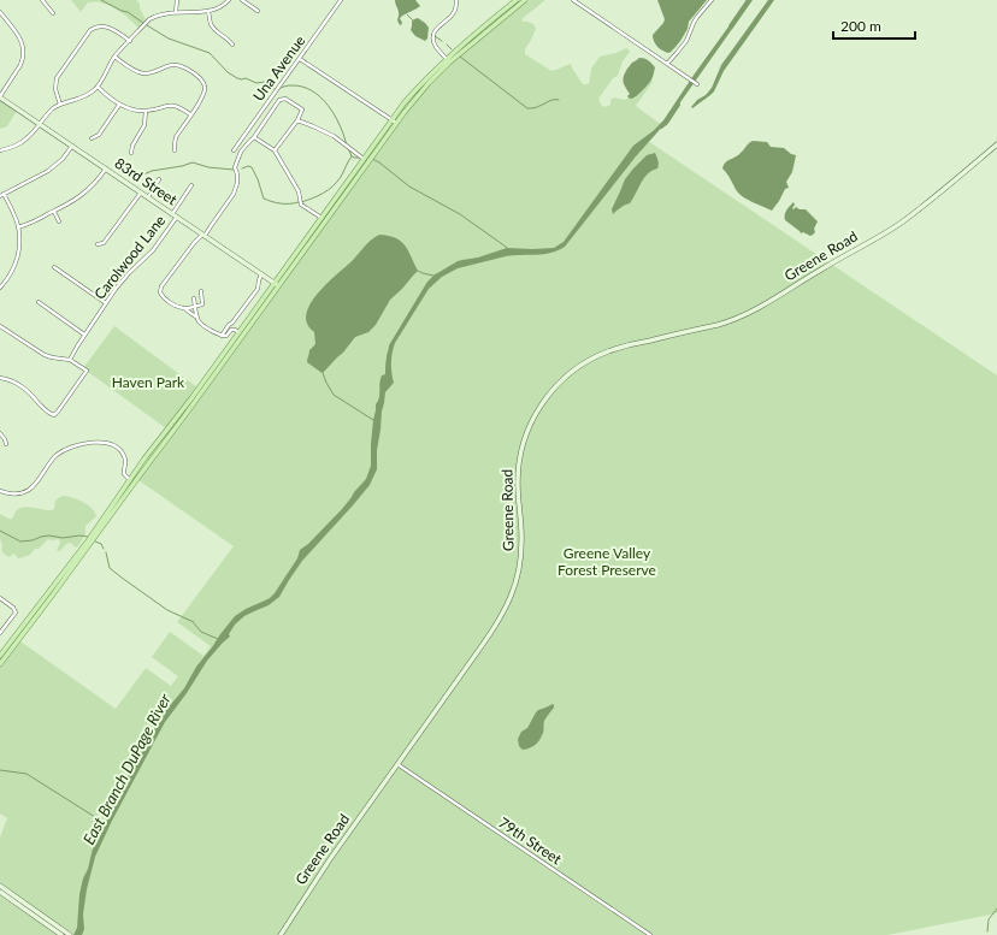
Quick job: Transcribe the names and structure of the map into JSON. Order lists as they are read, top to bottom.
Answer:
{
  "streets": {
    "street": [
      "Una Avenue",
      "83rd Street",
      "Greene Road",
      "Carolwood Lane",
      "79th Street"
    ]
  },
  "crossings": [
    ["83rd Street", "Carolwood Lane"],
    ["Greene Road", "79th Street"]
  ],
  "water": ["East Branch DuPage River"],
  "parks": ["Haven Park", "Greene Valley Forest Preserve"],
  "scale_bar": "200 m"
}
